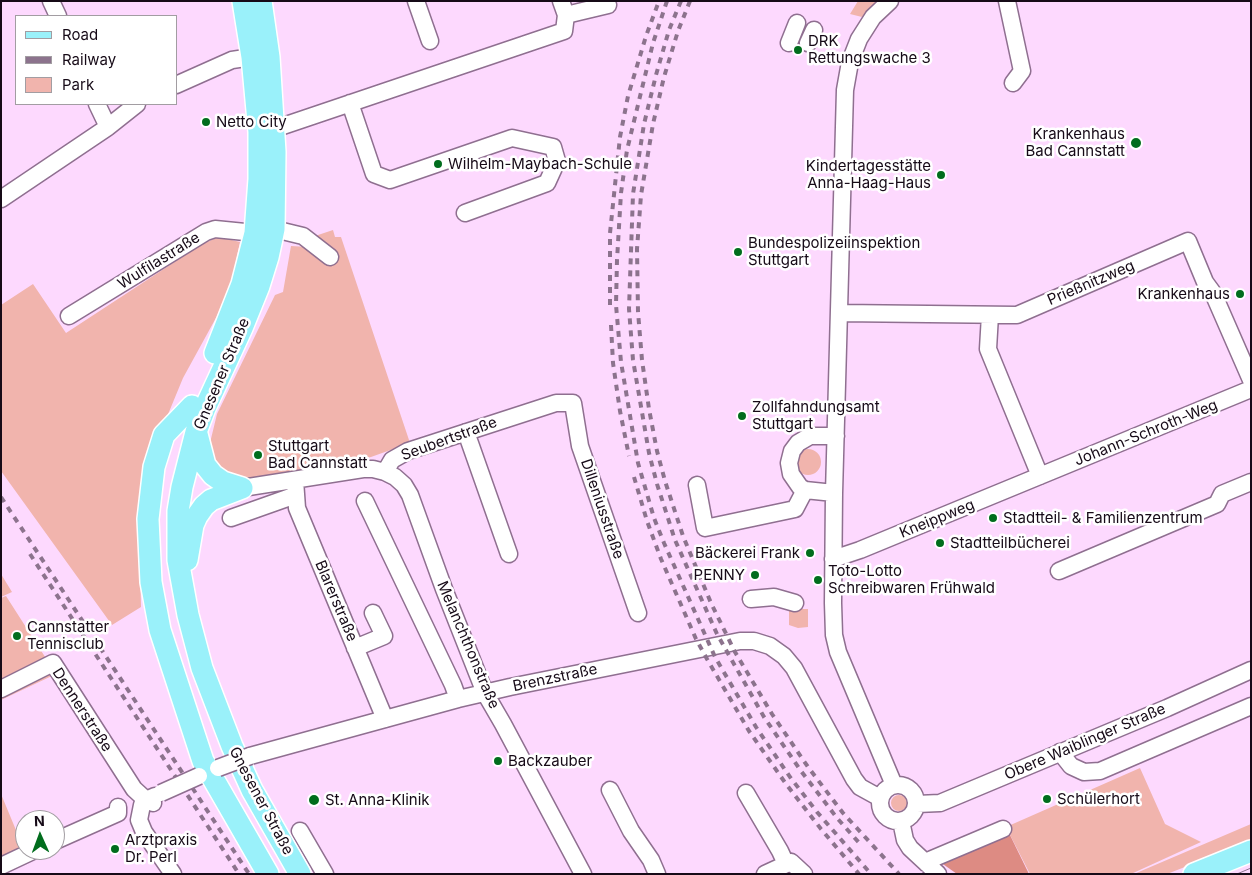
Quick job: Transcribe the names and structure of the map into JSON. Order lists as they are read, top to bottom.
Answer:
{
  "streets": {
    "main road": ["Gnesener Straße"],
    "street": [
      "Wulfilastraße",
      "Prießnitzweg",
      "Johann-Schroth-Weg",
      "Seubertstraße",
      "Dilleniusstraße",
      "Kneippweg",
      "Blarerstraße",
      "Melanchthonstraße",
      "Brenzstraße",
      "Dennerstraße",
      "Obere Waiblinger Straße"
    ]
  },
  "crossings": [
    ["Wulfilastraße", "Gnesener Straße"],
    ["Johann-Schroth-Weg", "Kneippweg"],
    ["Seubertstraße", "Dilleniusstraße"],
    ["Seubertstraße", "Blarerstraße"],
    ["Seubertstraße", "Melanchthonstraße"],
    ["Blarerstraße", "Brenzstraße"],
    ["Melanchthonstraße", "Brenzstraße"],
    ["Brenzstraße", "Dennerstraße"],
    ["Brenzstraße", "Obere Waiblinger Straße"]
  ],
  "places": [
    "DRK Rettungswache 3",
    "Netto City",
    "Krankenhaus Bad Cannstatt",
    "Wilhelm-Maybach-Schule",
    "Kindertagesstätte Anna-Haag-Haus",
    "Bundespolizeiinspektion Stuttgart",
    "Krankenhaus",
    "Zollfahndungsamt Stuttgart",
    "Stuttgart Bad Cannstatt",
    "Stadtteil- & Familienzentrum",
    "Stadtteilbücherei",
    "Bäckerei Frank",
    "PENNY",
    "Toto-Lotto Schreibwaren Frühwald",
    "Cannstatter Tennisclub",
    "Backzauber",
    "Schülerhort",
    "St. Anna-Klinik",
    "Arztpraxis Dr. Perl"
  ],
  "legend": ["Road", "Railway", "Park"],
  "north": "top"
}
